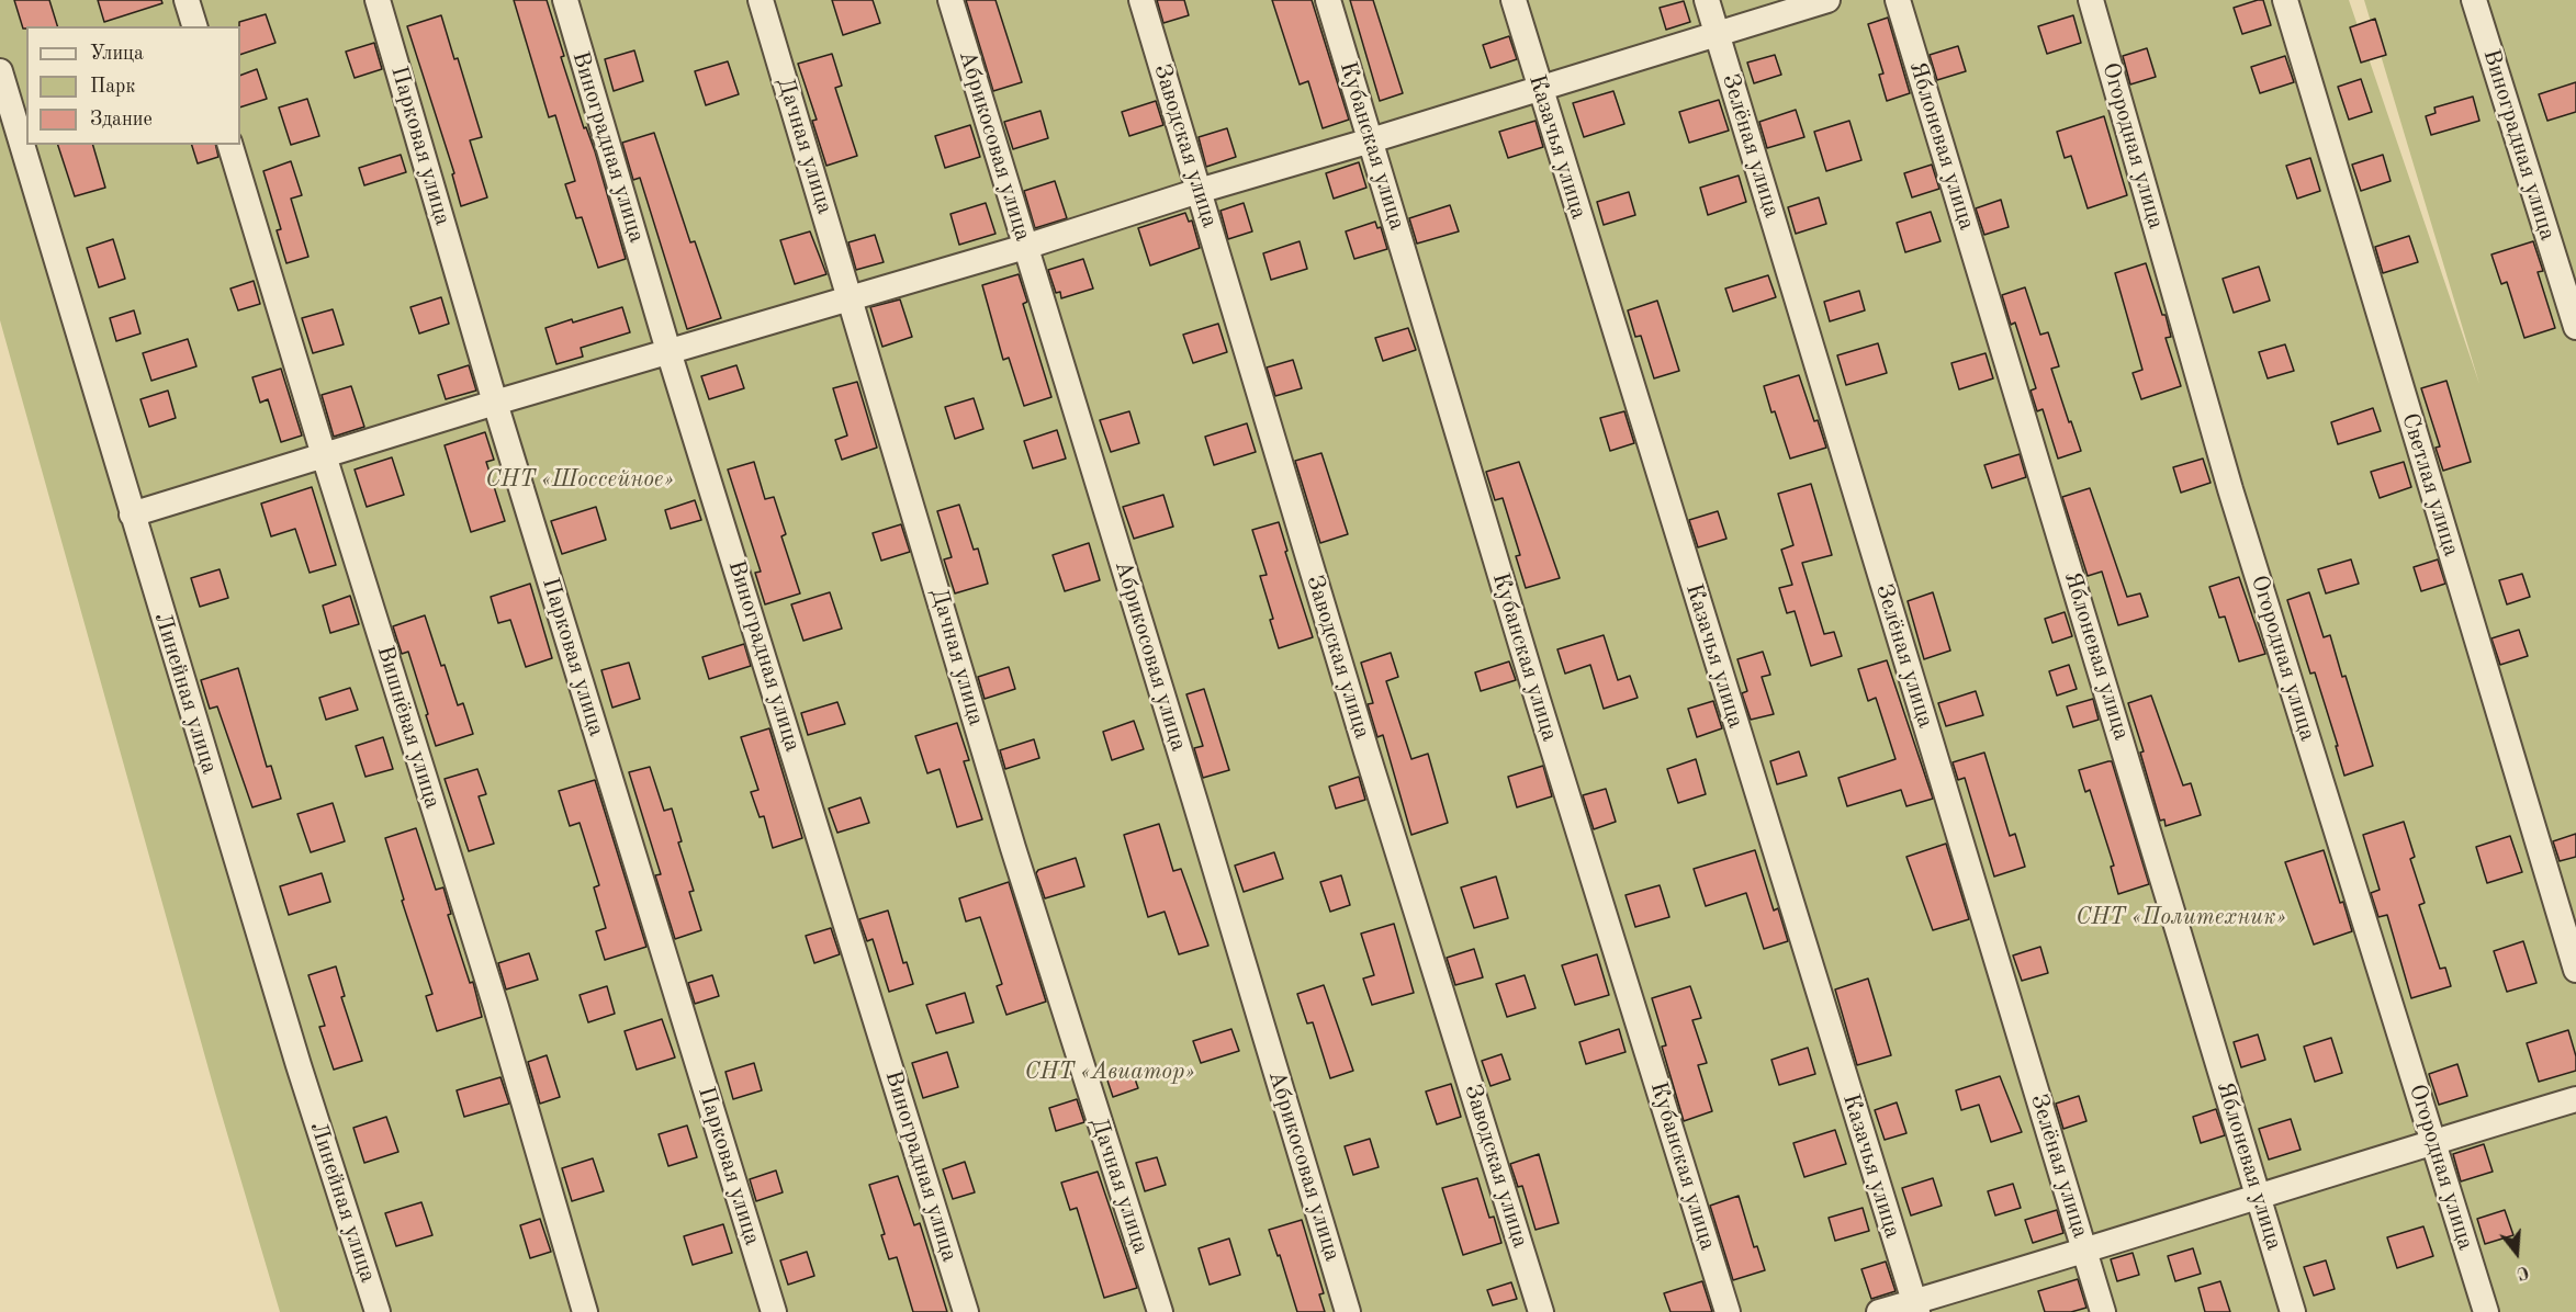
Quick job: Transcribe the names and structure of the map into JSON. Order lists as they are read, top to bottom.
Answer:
{
  "streets": {
    "street": [
      "Виноградная улица",
      "Парковая улица",
      "Дачная улица",
      "Абрикосовая улица",
      "Заводская улица",
      "Кубанская улица",
      "Зелёная улица",
      "Яблоневая улица",
      "Огородная улица",
      "Казачья улица",
      "Светлая улица",
      "Линейная улица",
      "Вишнёвая улица"
    ]
  },
  "parks": ["СНТ «Шоссейное»", "СНТ «Политехник»", "СНТ «Авиатор»"],
  "legend": ["Улица", "Парк", "Здание"],
  "north": "bottom"
}
